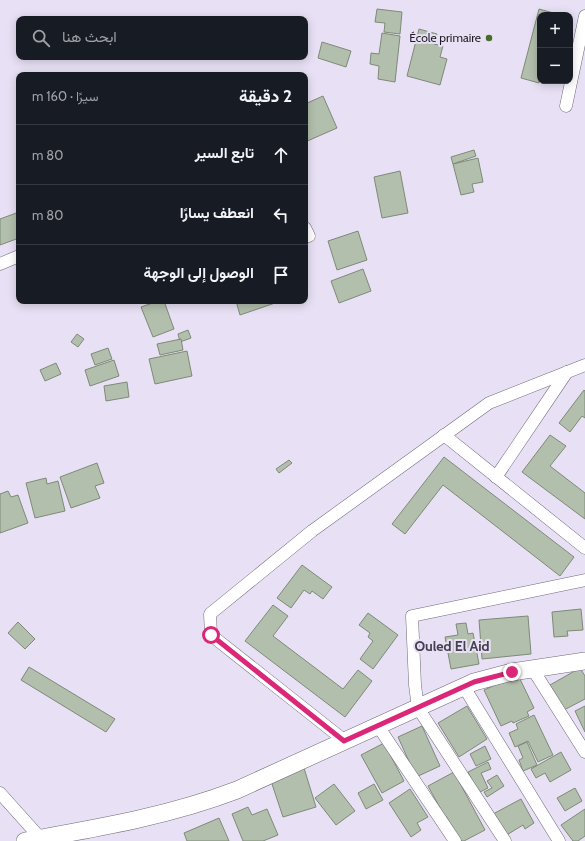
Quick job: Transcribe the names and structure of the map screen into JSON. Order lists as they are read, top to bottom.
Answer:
{
  "districts": ["Ouled El Aid"],
  "places": ["École primaire"],
  "page": {
    "map_buttons": ["+", "−"],
    "search": "ابحث هنا",
    "heading": ["2 دقيقة", "سيرًا · 160 m"],
    "list": [
      ["تابع السير", "80 m"],
      ["انعطف يسارًا", "80 m"],
      "الوصول إلى الوجهة"
    ]
  }
}
